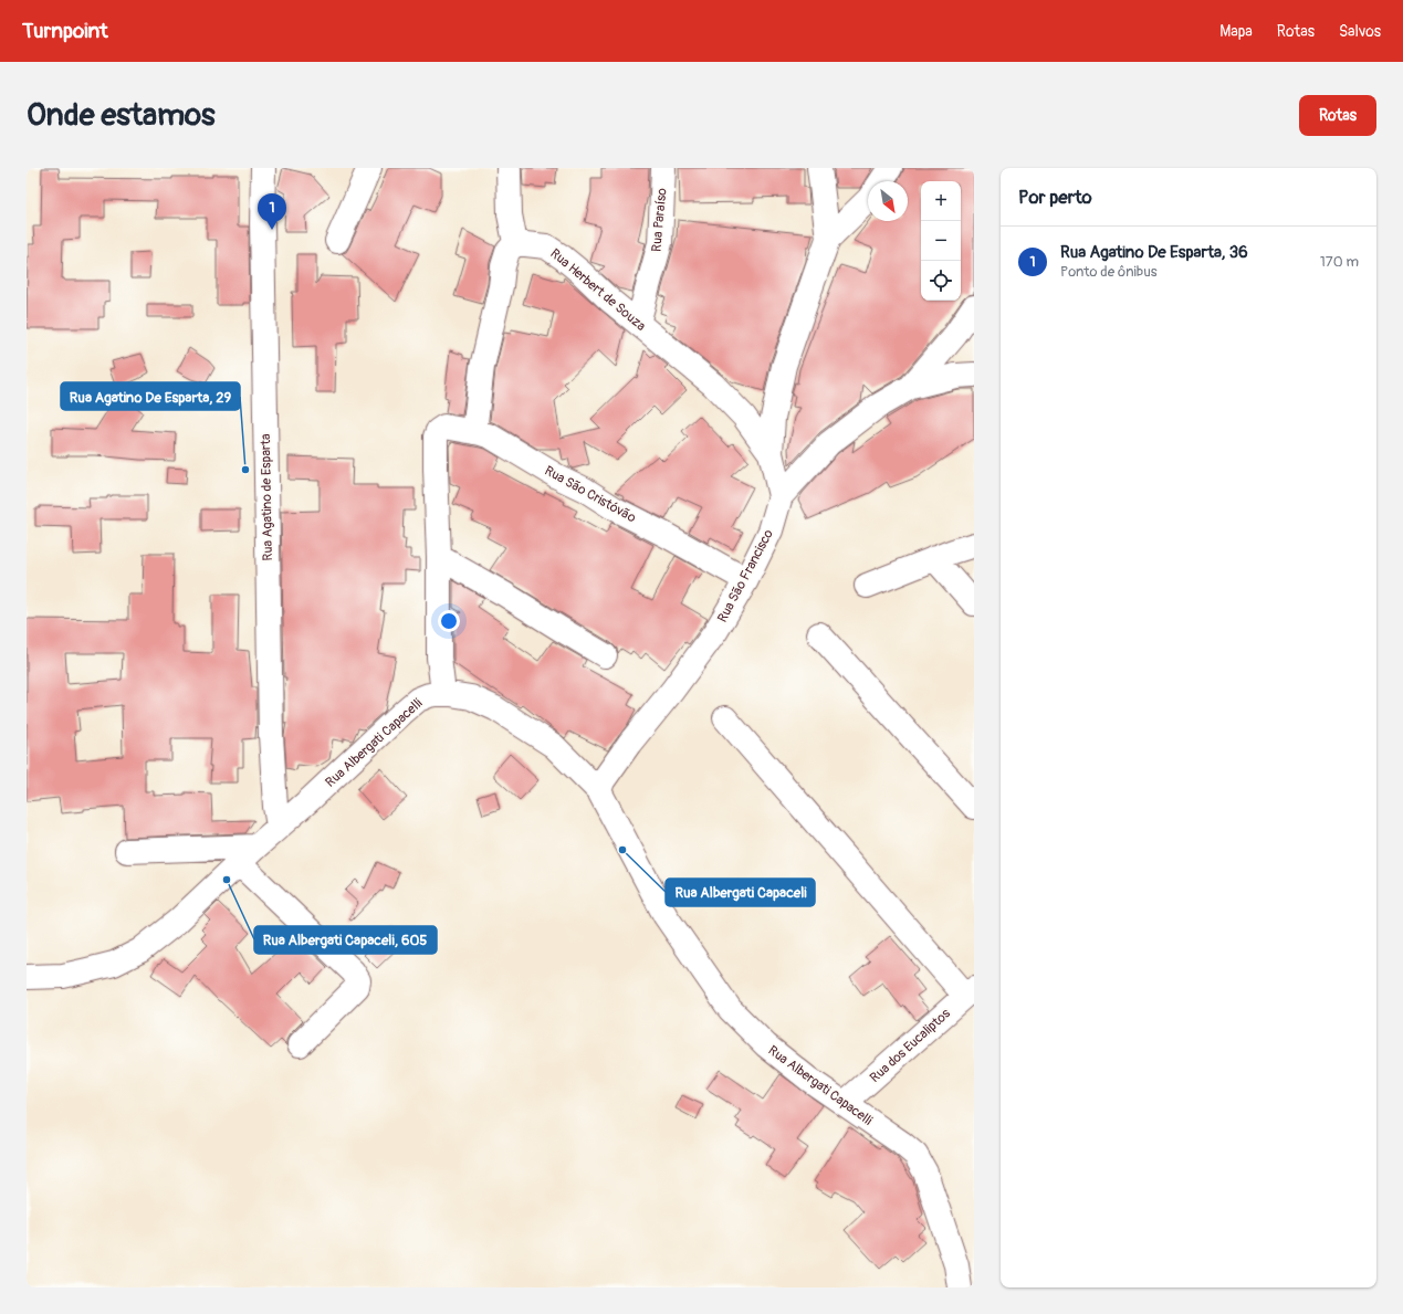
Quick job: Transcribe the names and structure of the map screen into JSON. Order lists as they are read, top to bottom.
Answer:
{
  "streets": {
    "street": [
      "Rua Paraíso",
      "Rua Herbert de Souza",
      "Rua São Cristóvão",
      "Rua Agatino de Esparta",
      "Rua São Francisco",
      "Rua Albergati Capacelli",
      "Rua dos Eucaliptos"
    ]
  },
  "crossings": [
    ["Rua Paraíso", "Rua Herbert de Souza"],
    ["Rua Herbert de Souza", "Rua São Francisco"],
    ["Rua São Cristóvão", "Rua São Francisco"],
    ["Rua Agatino de Esparta", "Rua Albergati Capacelli"],
    ["Rua São Francisco", "Rua Albergati Capacelli"],
    ["Rua Albergati Capacelli", "Rua dos Eucaliptos"]
  ],
  "places": ["Rua Agatino De Esparta, 29", "Rua Albergati Capaceli", "Rua Albergati Capaceli, 605"],
  "north": "bottom right",
  "page": {
    "header": "Turnpoint",
    "nav": ["Mapa", "Rotas", "Salvos"],
    "buttons": "Rotas",
    "title": "Onde estamos",
    "heading": "Por perto",
    "map_buttons": ["+", "−"],
    "pins": "1",
    "list": [
      {
        "mark": "1",
        "name": "Rua Agatino De Esparta, 36",
        "note": "Ponto de ônibus",
        "value": "170 m"
      }
    ]
  }
}
